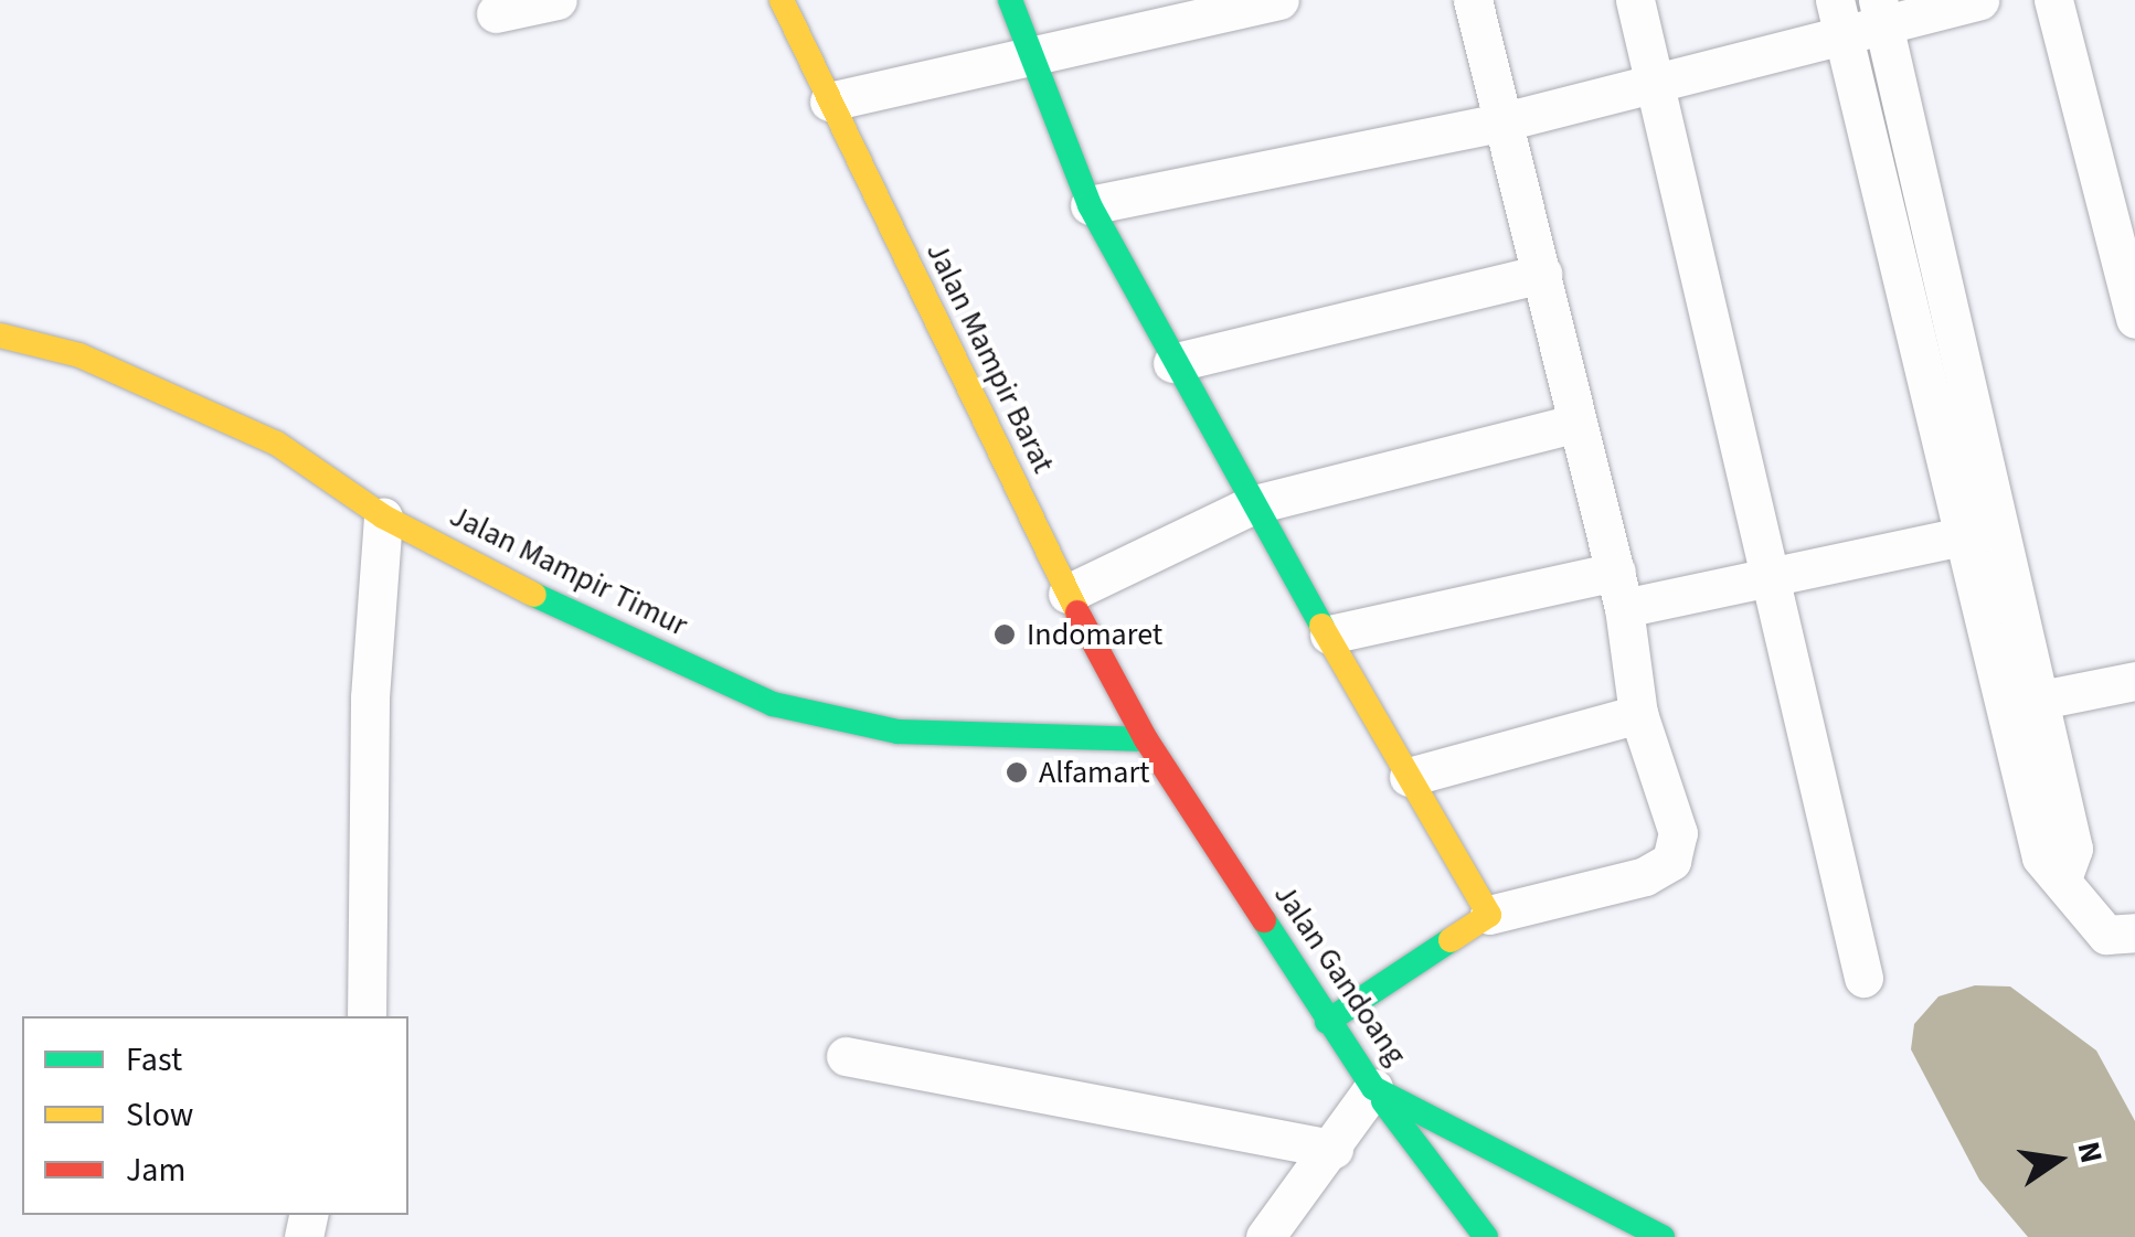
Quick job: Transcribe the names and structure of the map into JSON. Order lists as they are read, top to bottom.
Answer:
{
  "streets": {
    "street": ["Jalan Mampir Barat", "Jalan Mampir Timur", "Jalan Gandoang"]
  },
  "crossings": [
    ["Jalan Mampir Barat", "Jalan Mampir Timur"],
    ["Jalan Mampir Barat", "Jalan Gandoang"],
    ["Jalan Mampir Timur", "Jalan Gandoang"]
  ],
  "places": ["Indomaret", "Alfamart"],
  "legend": ["Fast", "Slow", "Jam"],
  "north": "right"
}
